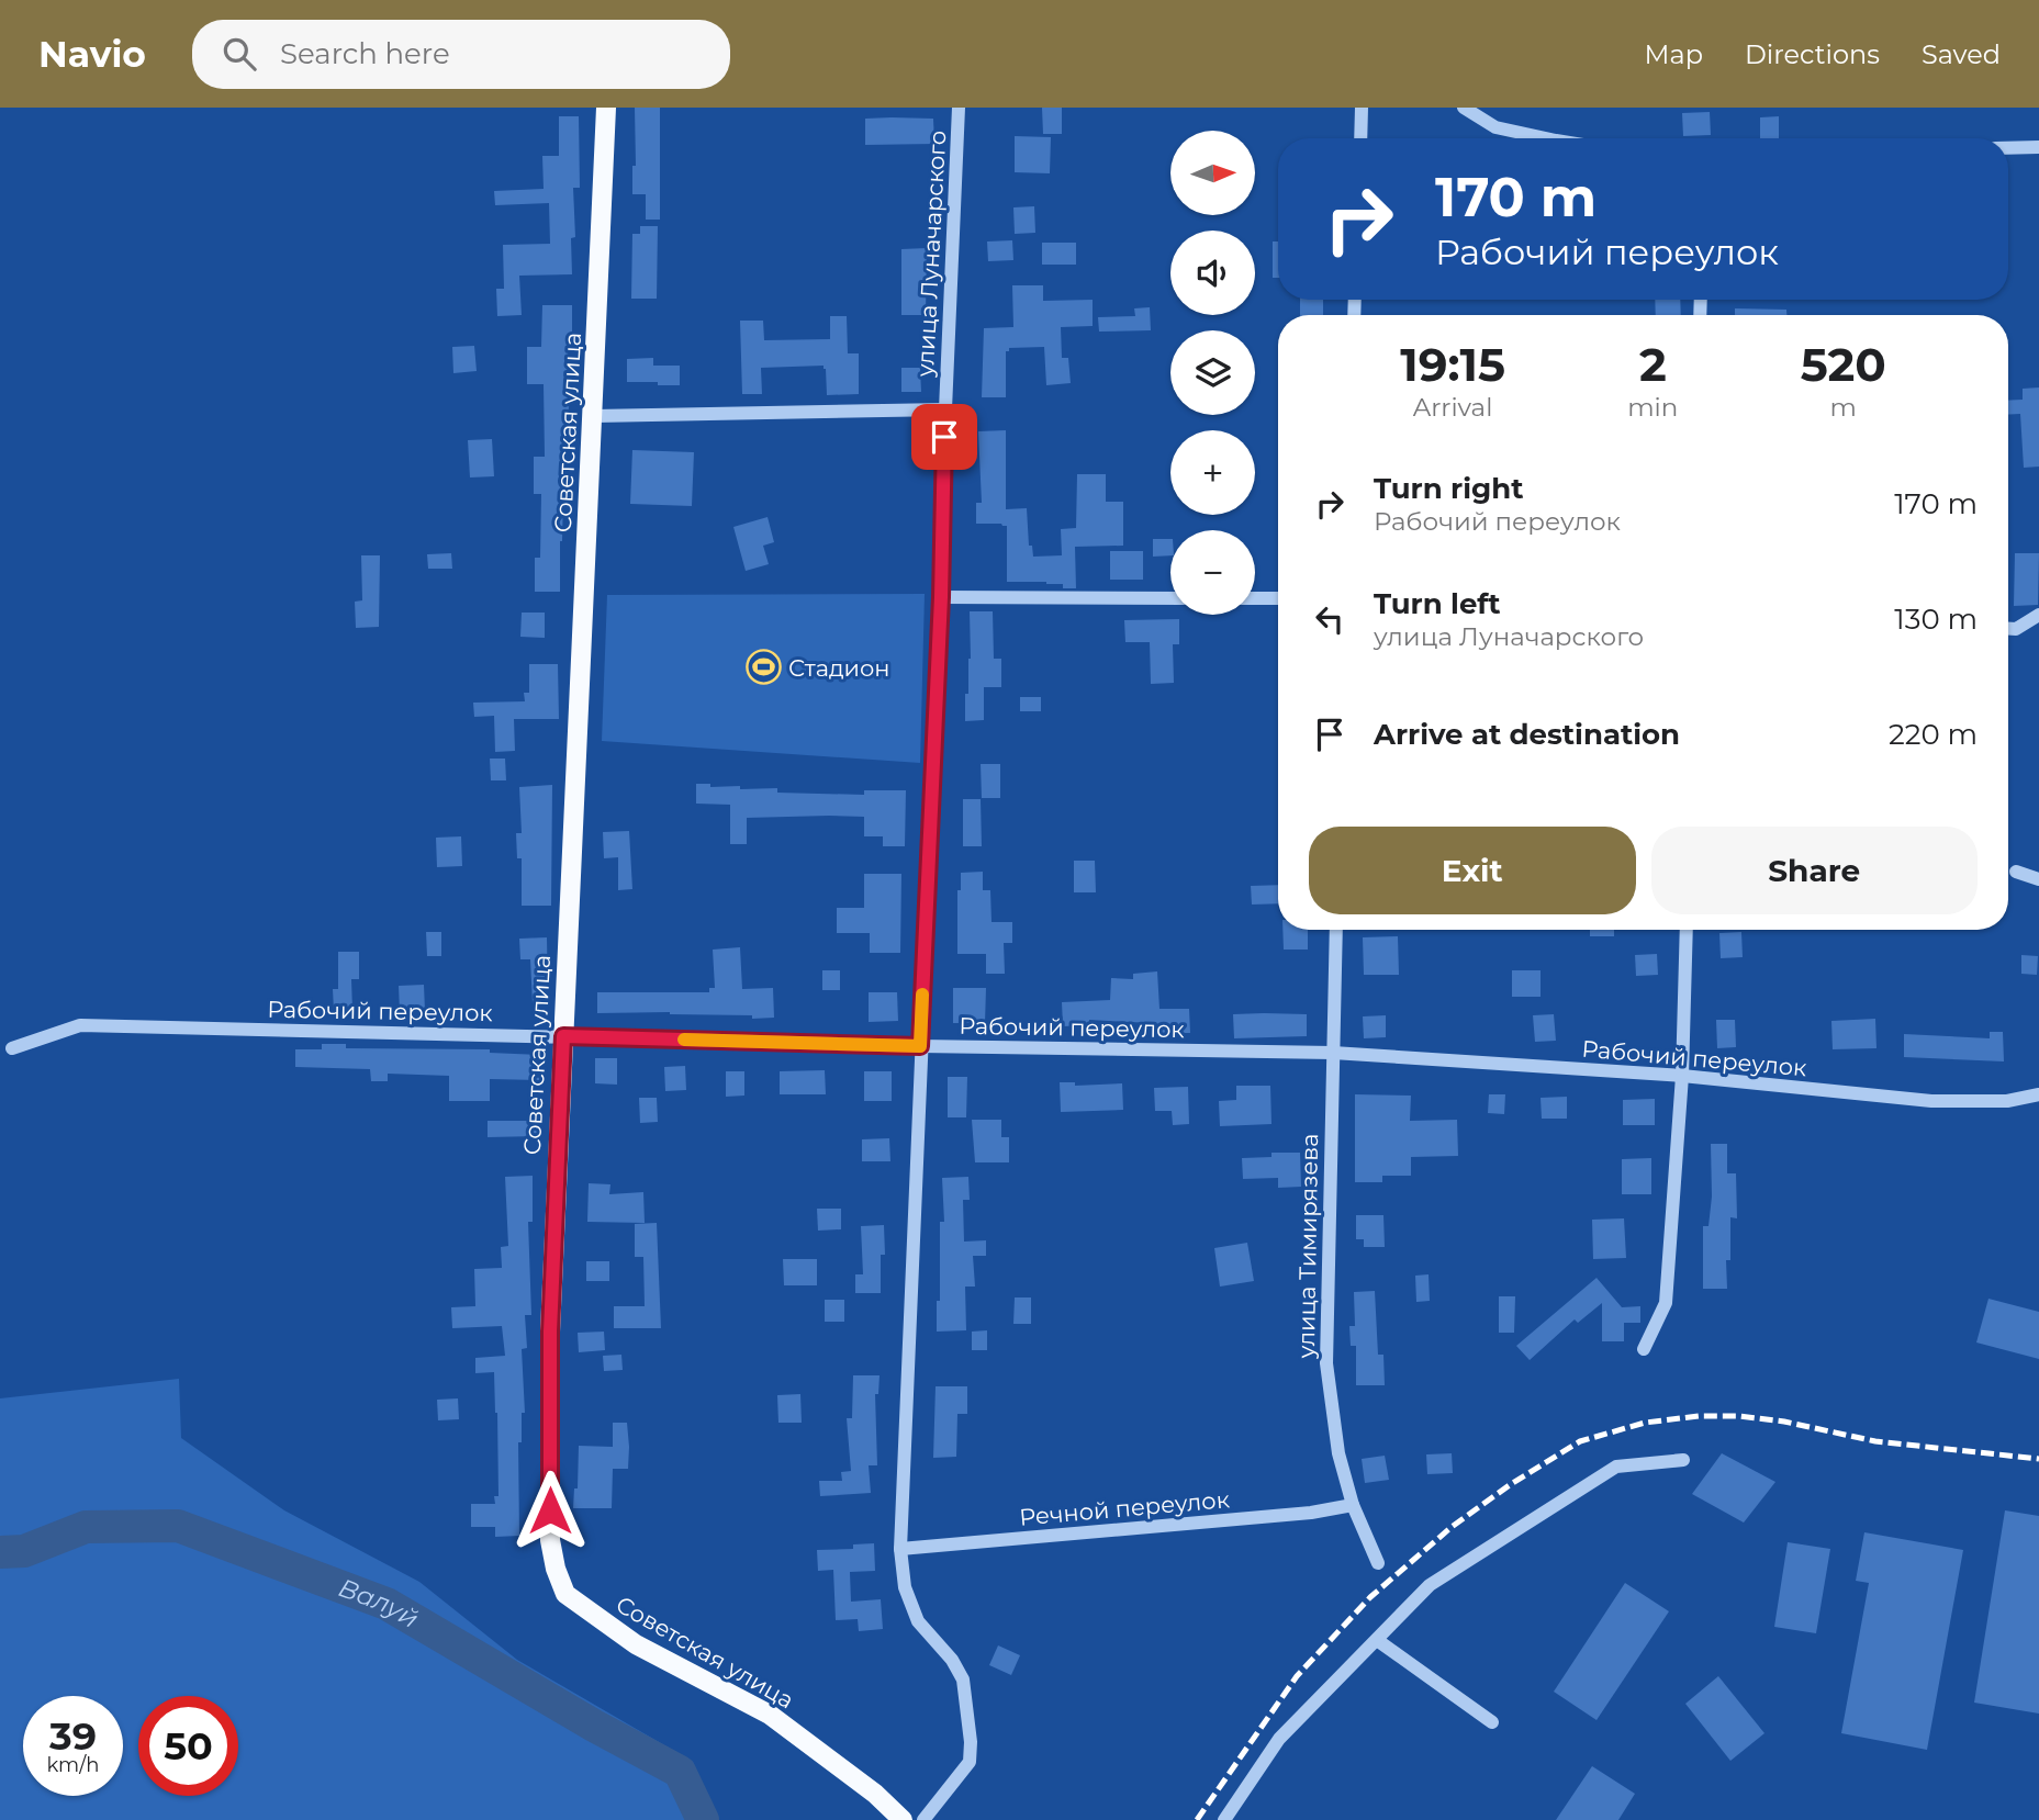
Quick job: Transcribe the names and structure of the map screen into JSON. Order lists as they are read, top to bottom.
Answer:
{
  "streets": {
    "main road": ["Советская улица"],
    "street": [
      "улица Луначарского",
      "Рабочий переулок",
      "улица Тимирязева",
      "Речной переулок"
    ]
  },
  "crossings": [
    ["улица Луначарского", "Рабочий переулок"],
    ["улица Луначарского", "Речной переулок"],
    ["Советская улица", "Рабочий переулок"],
    ["Рабочий переулок", "улица Тимирязева"],
    ["улица Тимирязева", "Речной переулок"]
  ],
  "water": ["Валуй"],
  "places": {
    "sports": ["Стадион"]
  },
  "north": "right",
  "page": {
    "header": "Navio",
    "search": "Search here",
    "nav": ["Map", "Directions", "Saved"],
    "map_buttons": ["+", "−"],
    "turn": ["170 m", "Рабочий переулок"],
    "eta": [
      "19:15",
      "Arrival",
      "2",
      "min",
      "520",
      "m"
    ],
    "list": [
      {
        "name": "Turn right",
        "note": "Рабочий переулок",
        "value": "170 m"
      },
      {
        "name": "Turn left",
        "note": "улица Луначарского",
        "value": "130 m"
      },
      {
        "name": "Arrive at destination",
        "value": "220 m"
      }
    ],
    "buttons": ["Exit", "Share"],
    "speed": "39 km/h",
    "limit": "50"
  }
}
